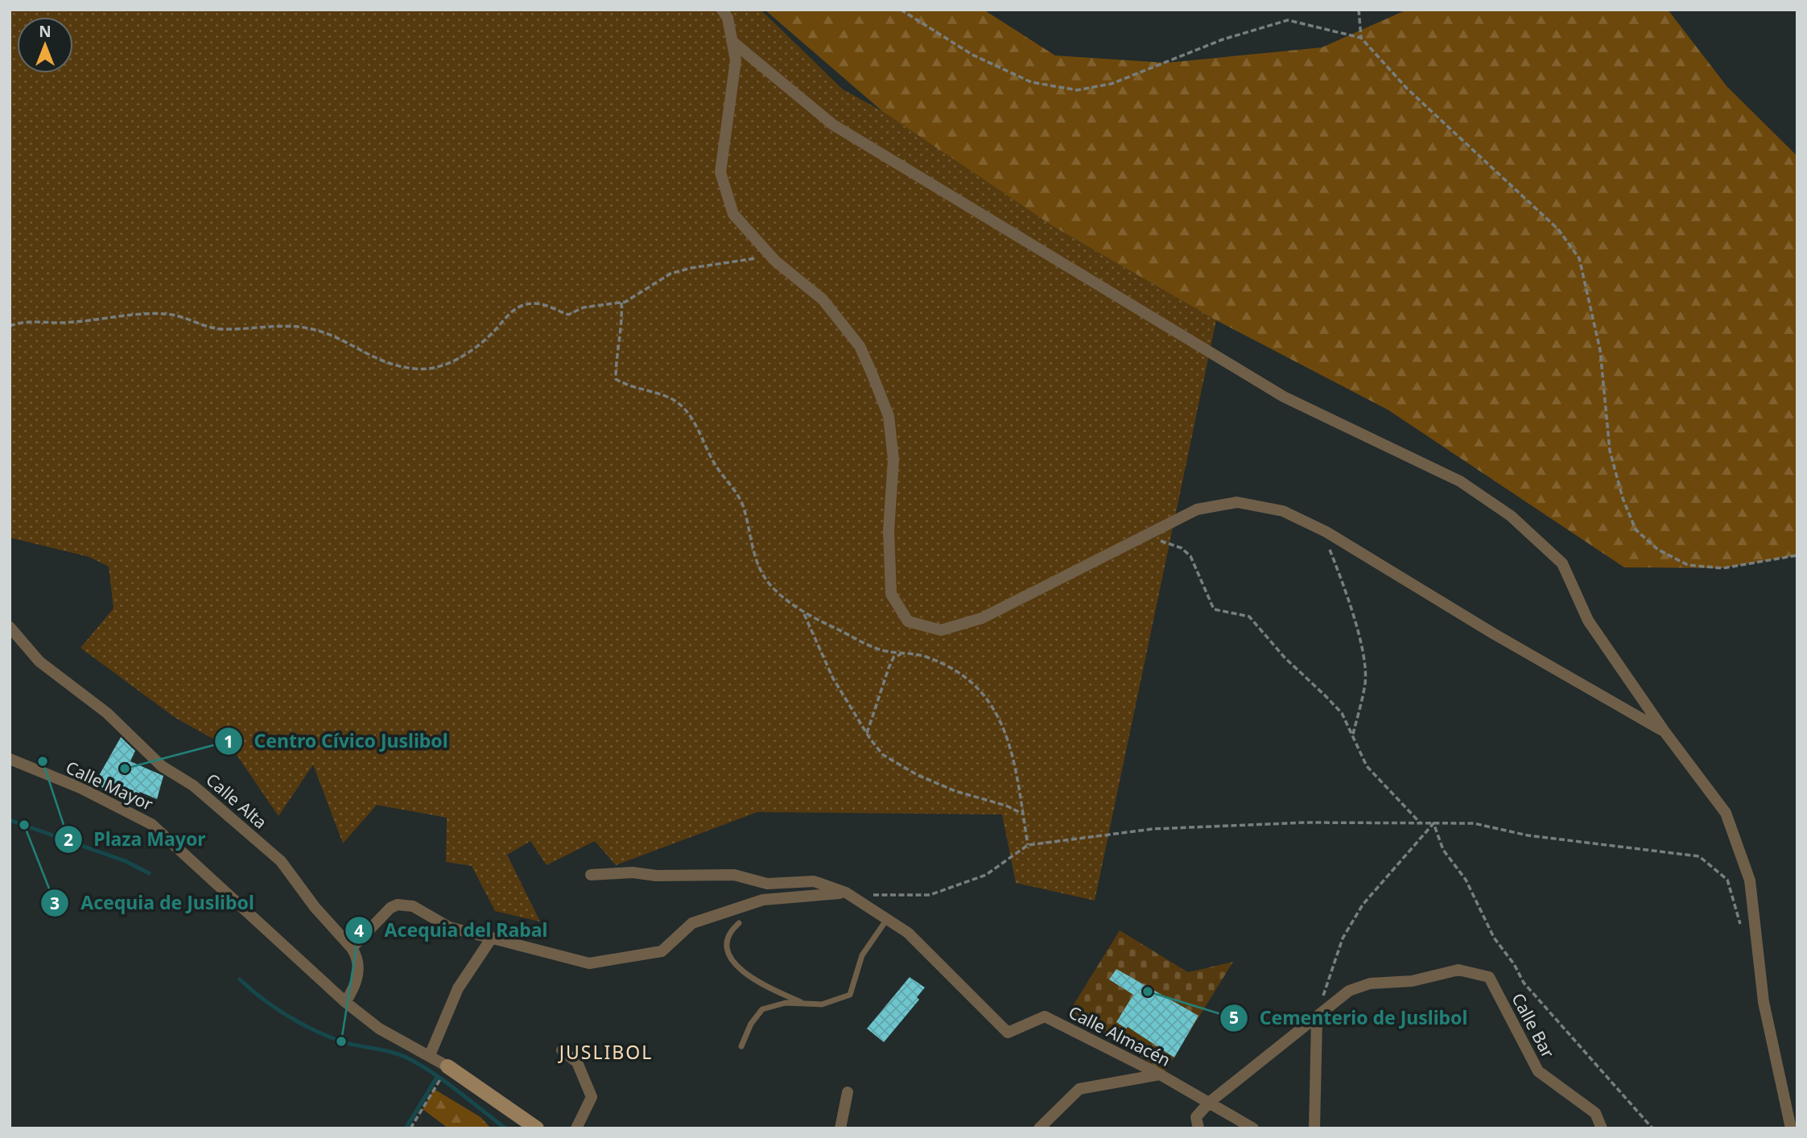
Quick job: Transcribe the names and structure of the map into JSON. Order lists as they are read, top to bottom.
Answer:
{
  "streets": {
    "street": [
      "Calle Mayor",
      "Calle Alta",
      "Calle Bar",
      "Calle Almacén"
    ]
  },
  "districts": ["JUSLIBOL"],
  "places": [
    "Plaza Mayor",
    "Centro Cívico Juslibol",
    "Acequia de Juslibol",
    "Cementerio de Juslibol",
    "Acequia del Rabal"
  ],
  "north": "top"
}
